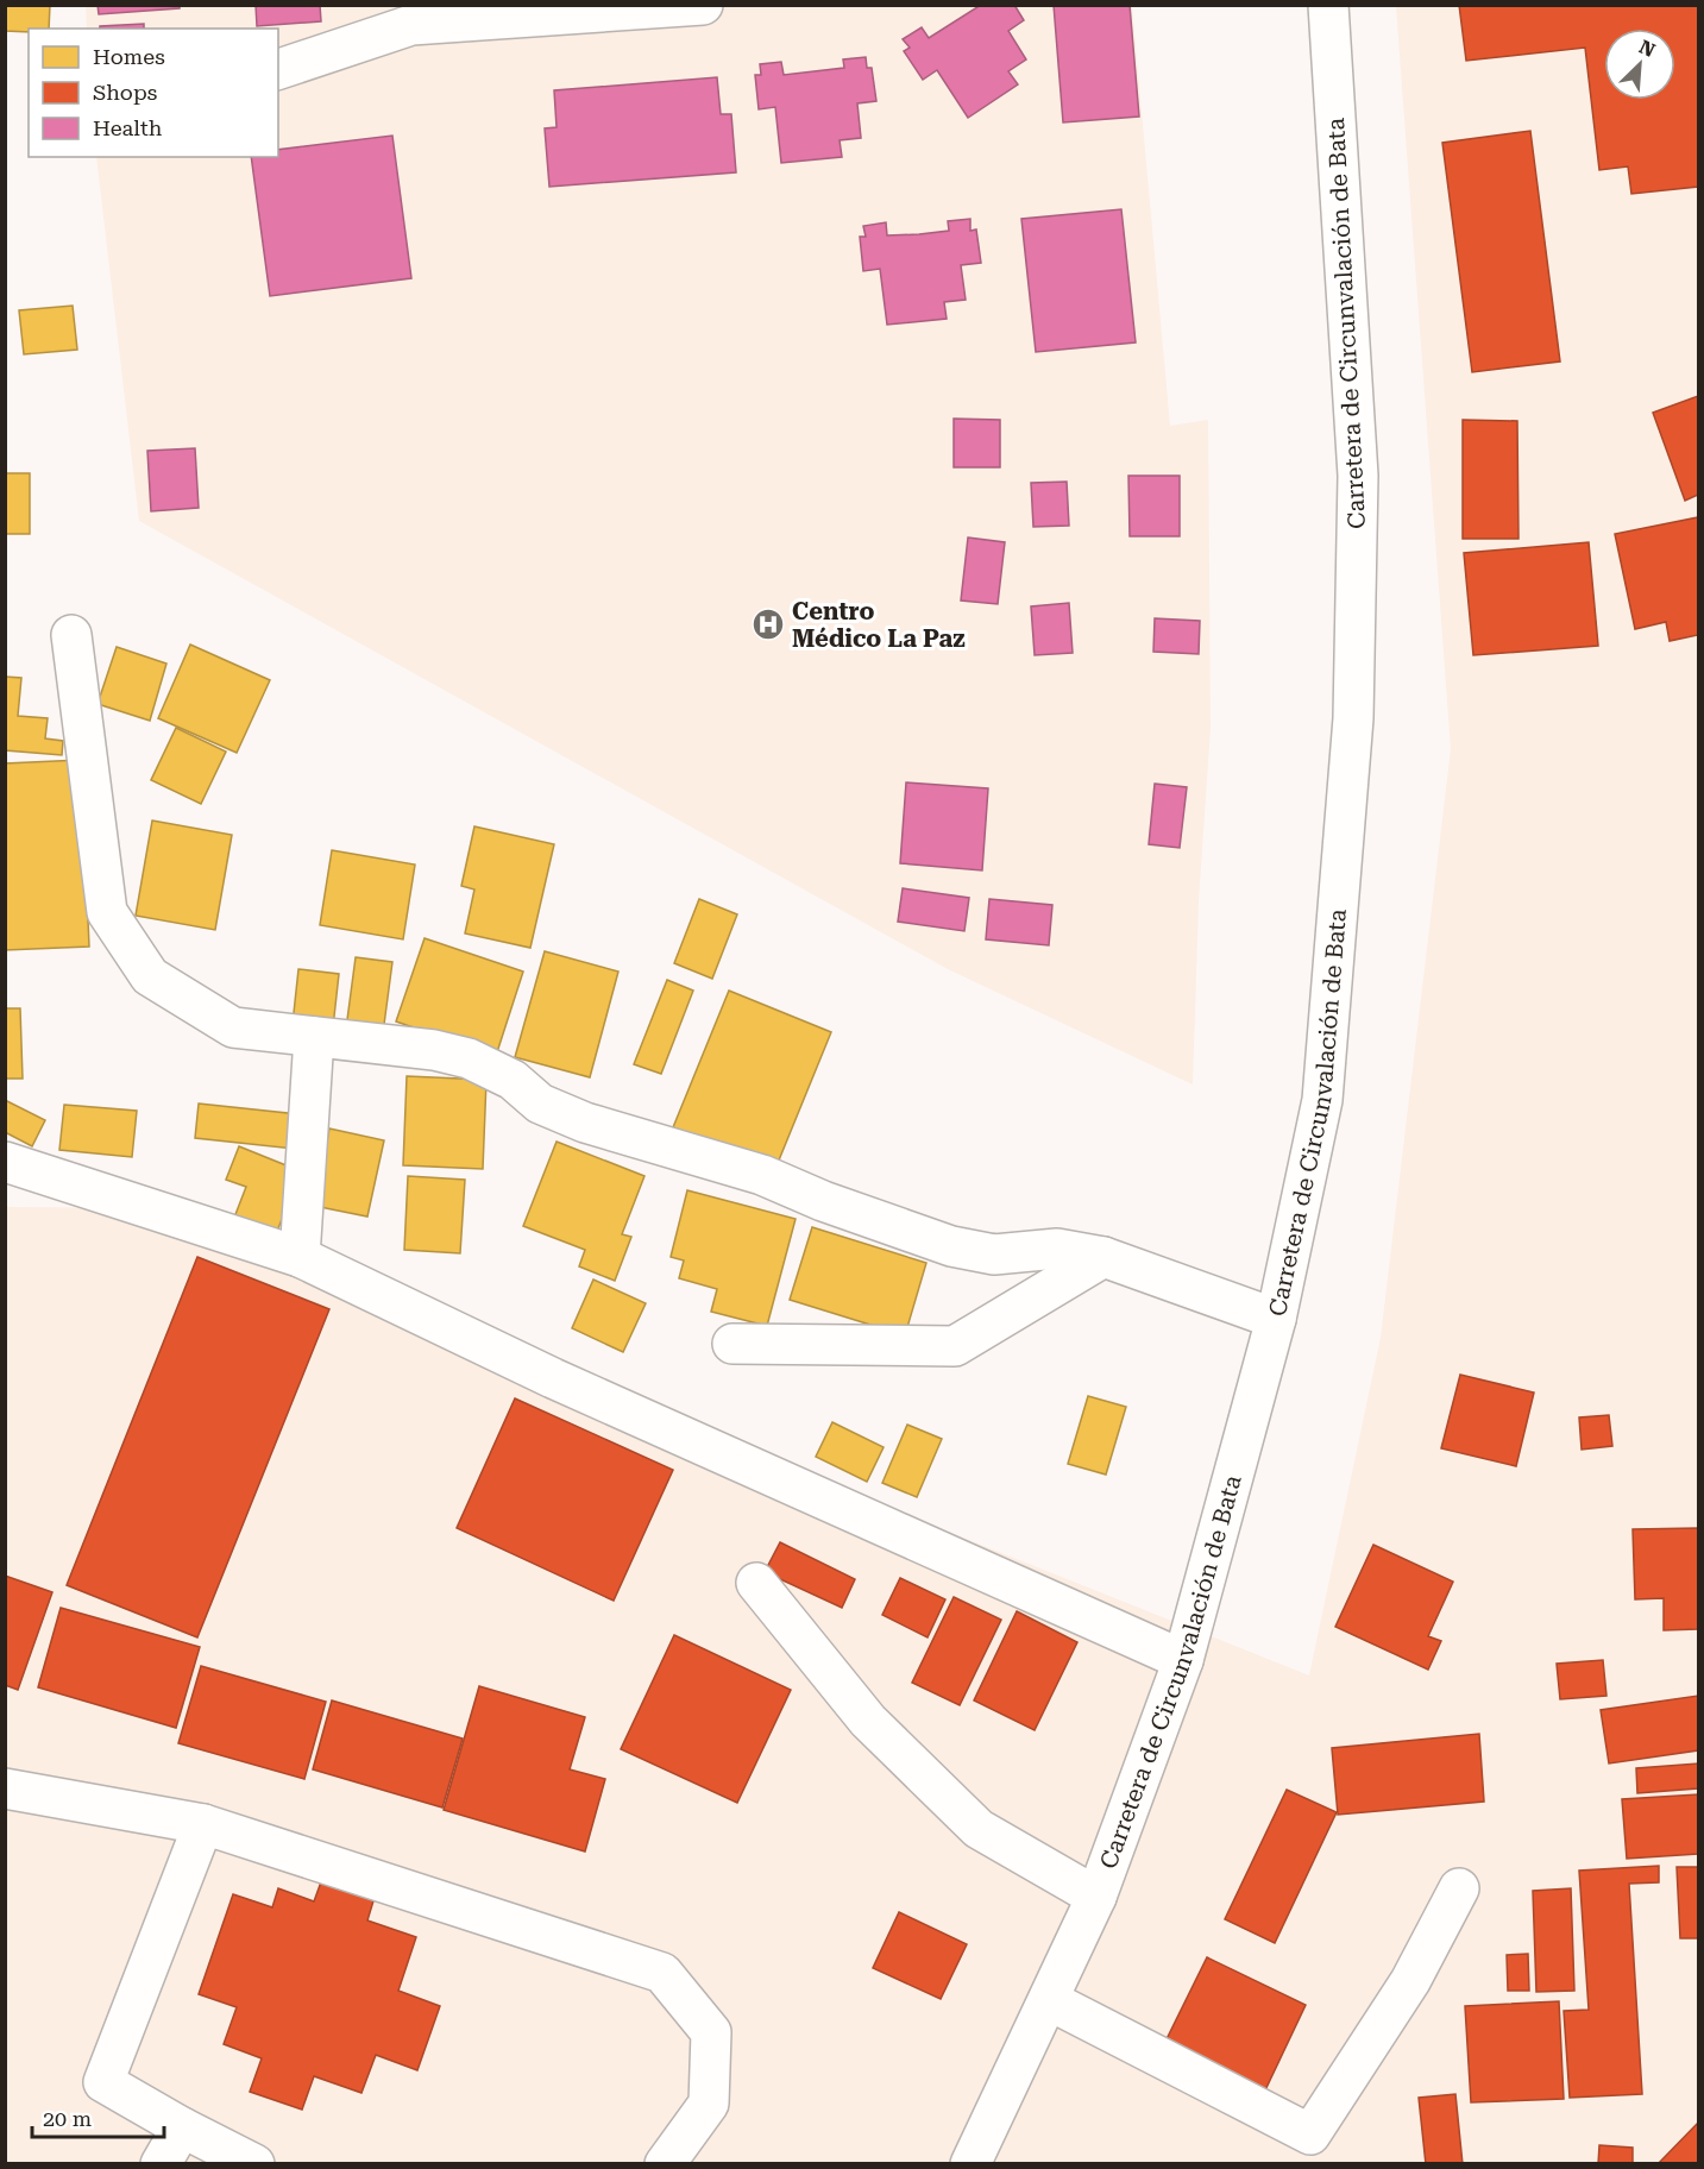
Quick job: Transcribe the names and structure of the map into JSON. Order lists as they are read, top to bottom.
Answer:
{
  "streets": {
    "street": ["Carretera de Circunvalación de Bata"]
  },
  "places": {
    "hospital": ["Centro Médico La Paz"]
  },
  "legend": ["Homes", "Shops", "Health"],
  "scale_bar": "20 m",
  "north": "top right"
}
